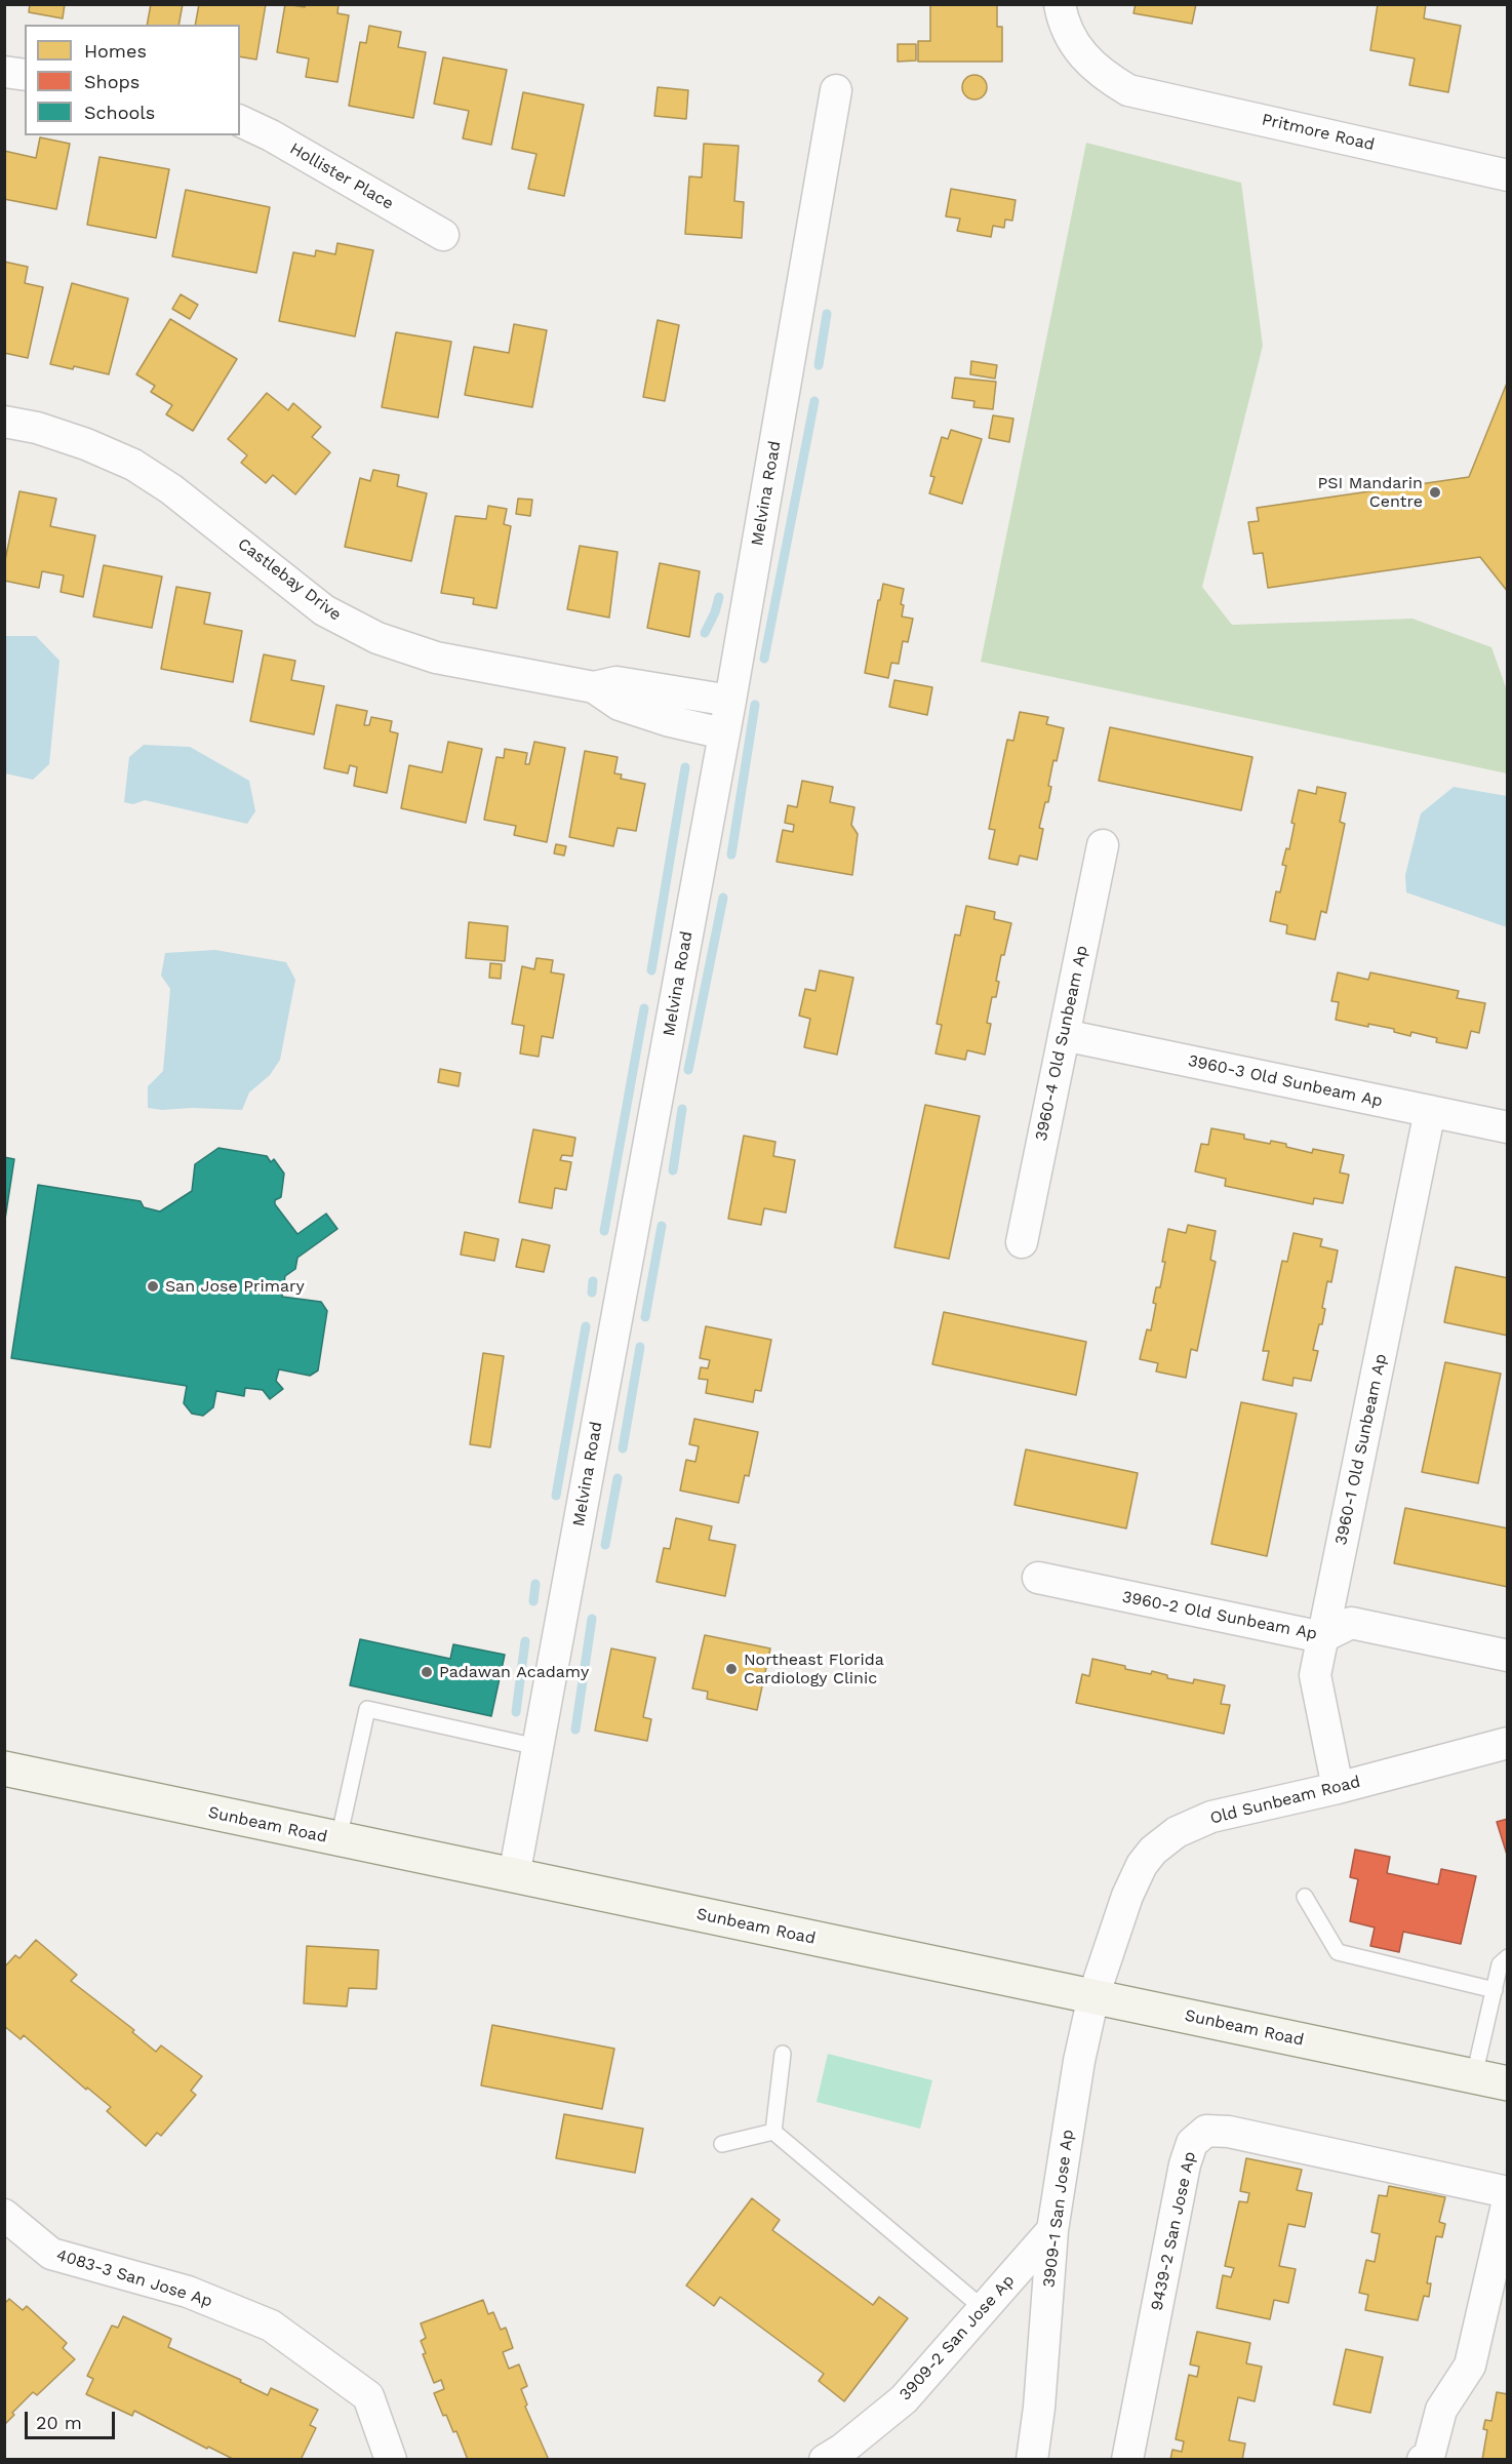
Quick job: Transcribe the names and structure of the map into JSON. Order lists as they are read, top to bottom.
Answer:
{
  "streets": {
    "street": [
      "Pritmore Road",
      "Hollister Place",
      "Melvina Road",
      "Castlebay Drive",
      "3960-4 Old Sunbeam Ap",
      "3960-3 Old Sunbeam Ap",
      "3960-1 Old Sunbeam Ap",
      "3960-2 Old Sunbeam Ap",
      "Old Sunbeam Road",
      "Sunbeam Road",
      "3909-1 San Jose Ap",
      "9439-2 San Jose Ap",
      "4083-3 San Jose Ap",
      "3909-2 San Jose Ap"
    ]
  },
  "crossings": [
    ["Melvina Road", "Castlebay Drive"],
    ["Melvina Road", "Sunbeam Road"],
    ["3960-4 Old Sunbeam Ap", "3960-3 Old Sunbeam Ap"],
    ["3960-3 Old Sunbeam Ap", "3960-1 Old Sunbeam Ap"],
    ["3960-1 Old Sunbeam Ap", "3960-2 Old Sunbeam Ap"],
    ["3960-1 Old Sunbeam Ap", "Old Sunbeam Road"],
    ["Old Sunbeam Road", "Sunbeam Road"],
    ["Old Sunbeam Road", "3909-1 San Jose Ap"],
    ["Sunbeam Road", "3909-1 San Jose Ap"],
    ["3909-1 San Jose Ap", "3909-2 San Jose Ap"]
  ],
  "places": [
    "PSI Mandarin Centre",
    "San Jose Primary",
    "Northeast Florida Cardiology Clinic",
    "Padawan Acadamy"
  ],
  "legend": ["Homes", "Shops", "Schools"],
  "scale_bar": "20 m"
}
